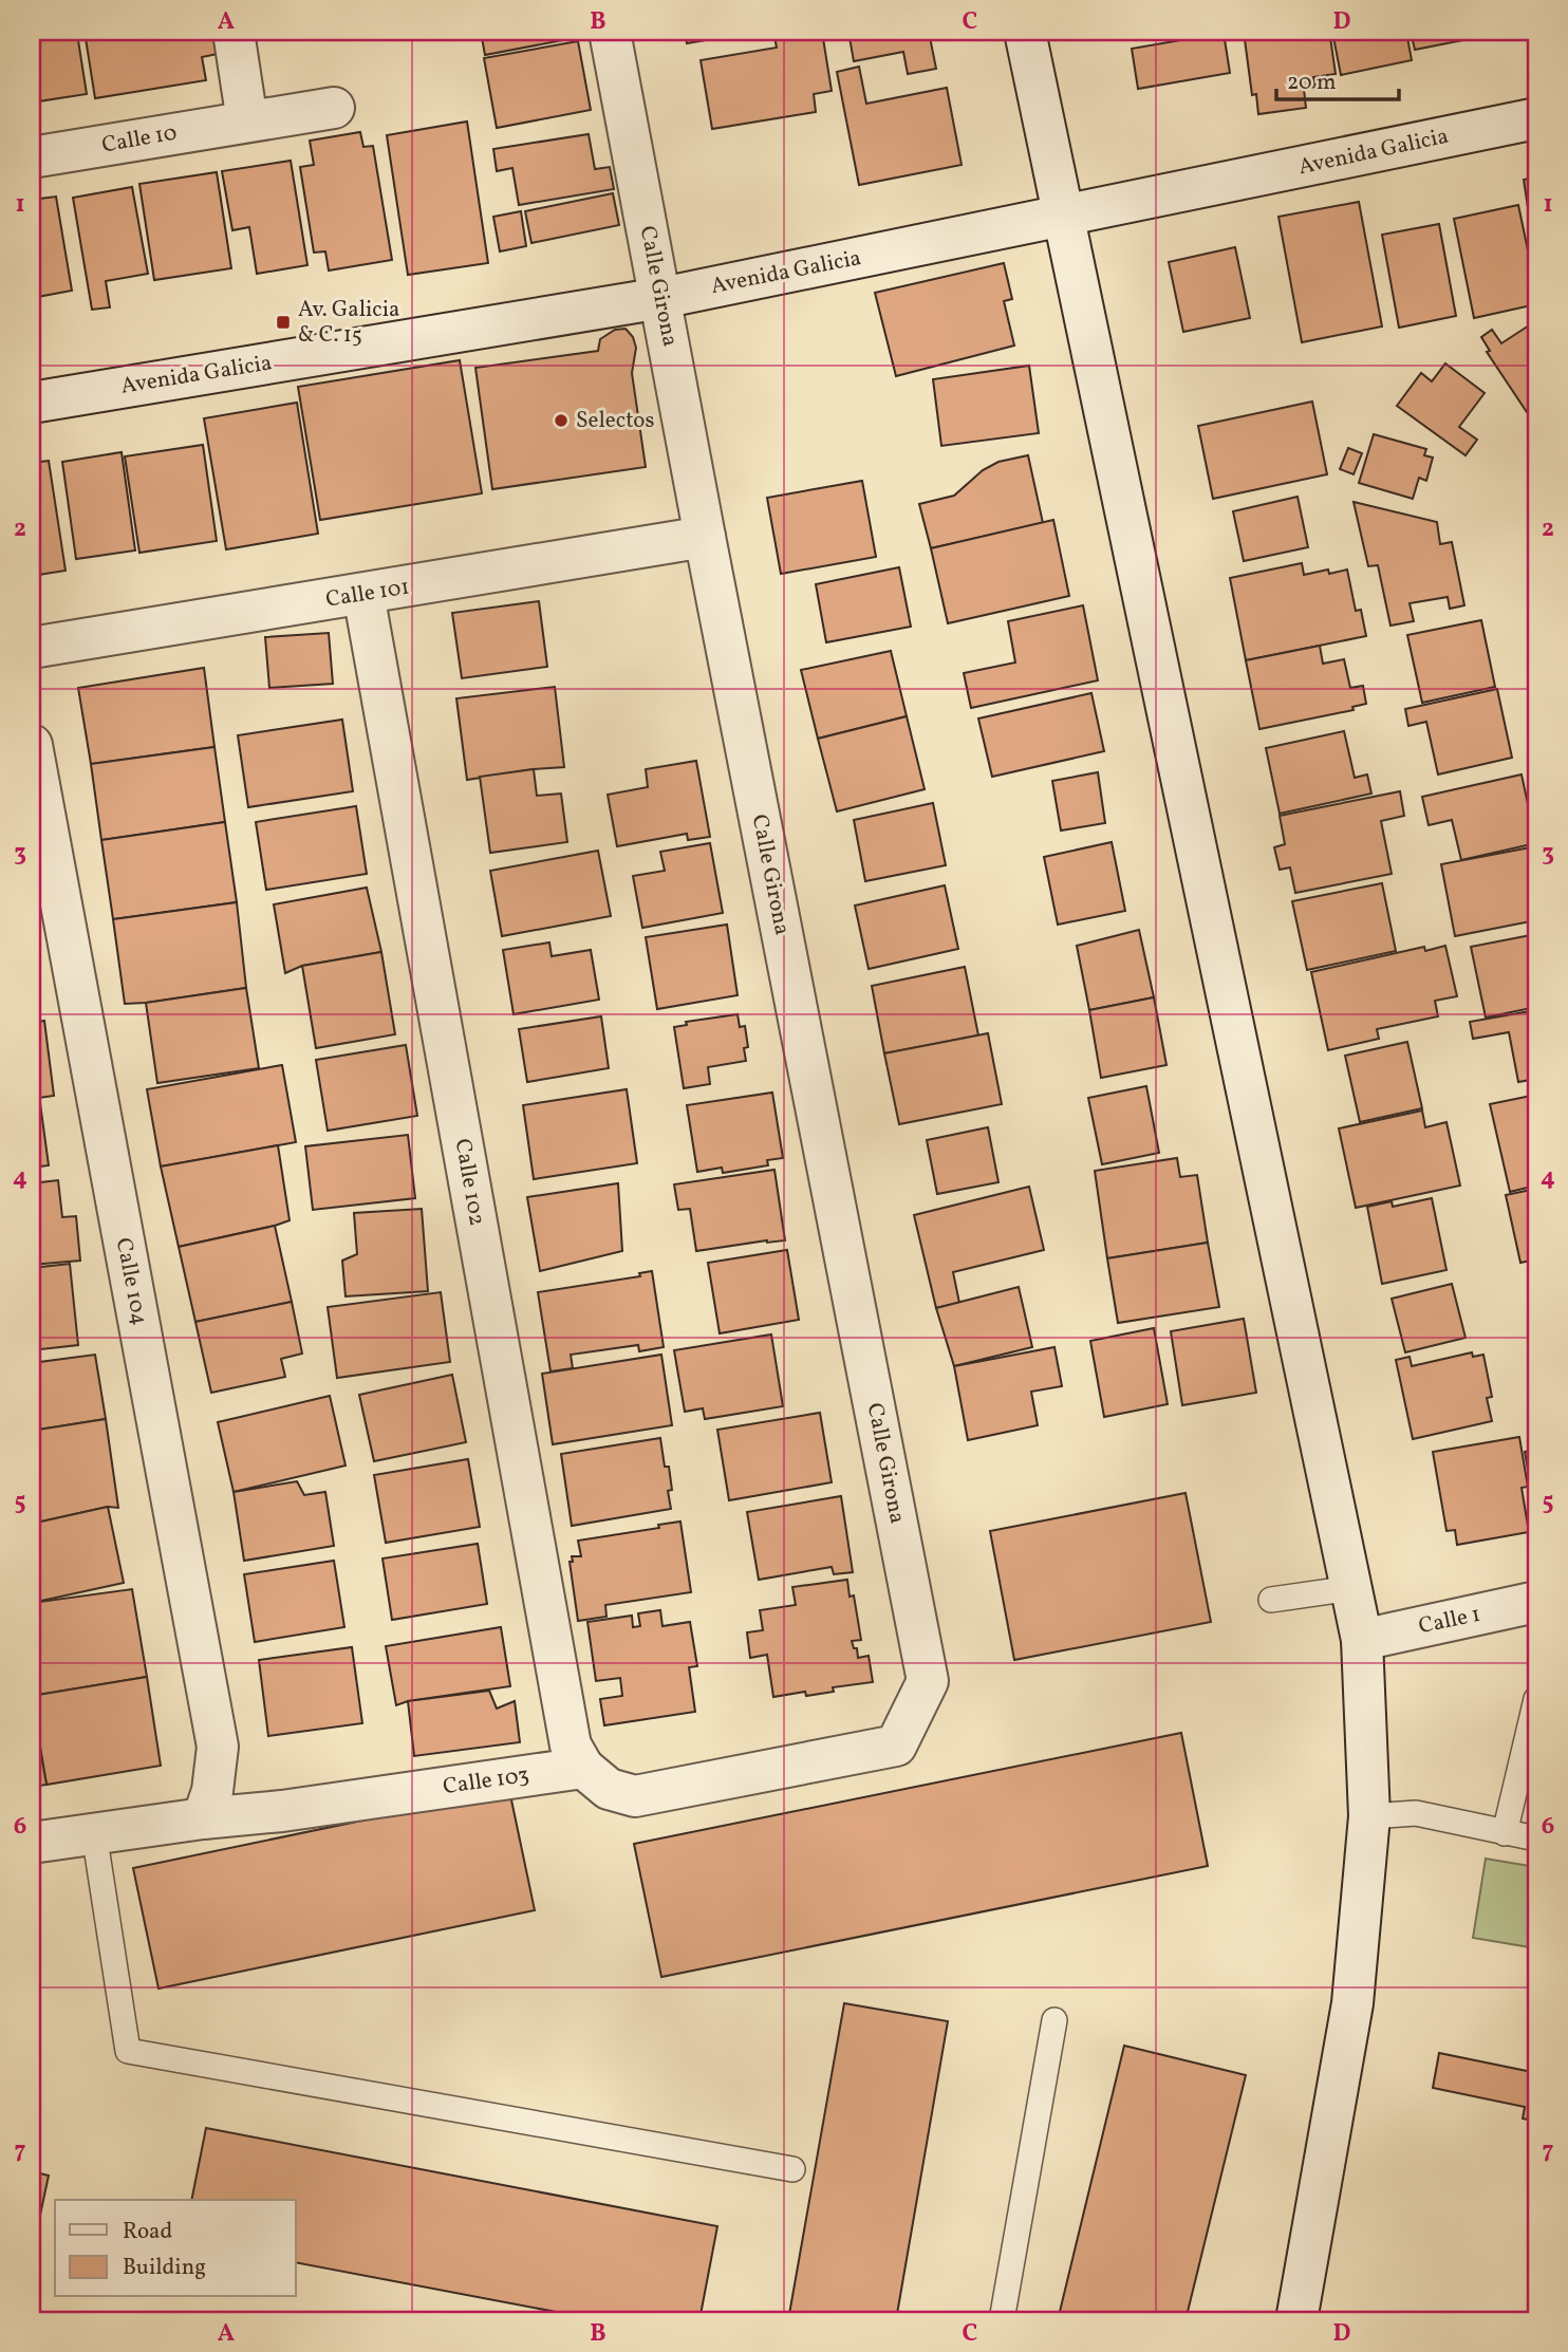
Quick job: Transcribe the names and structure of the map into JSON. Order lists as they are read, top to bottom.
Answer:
{
  "streets": {
    "street": [
      "Calle 10",
      "Avenida Galicia",
      "Calle Girona",
      "Calle 101",
      "Calle 102",
      "Calle 104",
      "Calle 1",
      "Calle 103"
    ]
  },
  "crossings": [
    ["Avenida Galicia", "Calle Girona"],
    ["Calle Girona", "Calle 101"],
    ["Calle Girona", "Calle 102"],
    ["Calle Girona", "Calle 103"],
    ["Calle 101", "Calle 102"],
    ["Calle 102", "Calle 103"],
    ["Calle 104", "Calle 103"]
  ],
  "places": {
    "transit": ["Av. Galicia & C. 15"],
    "other": ["Selectos"]
  },
  "legend": ["Road", "Building"],
  "scale_bar": "20 m",
  "grid": {
    "columns": [
      "A",
      "B",
      "C",
      "D"
    ],
    "rows": [
      "1",
      "2",
      "3",
      "4",
      "5",
      "6",
      "7"
    ]
  }
}
